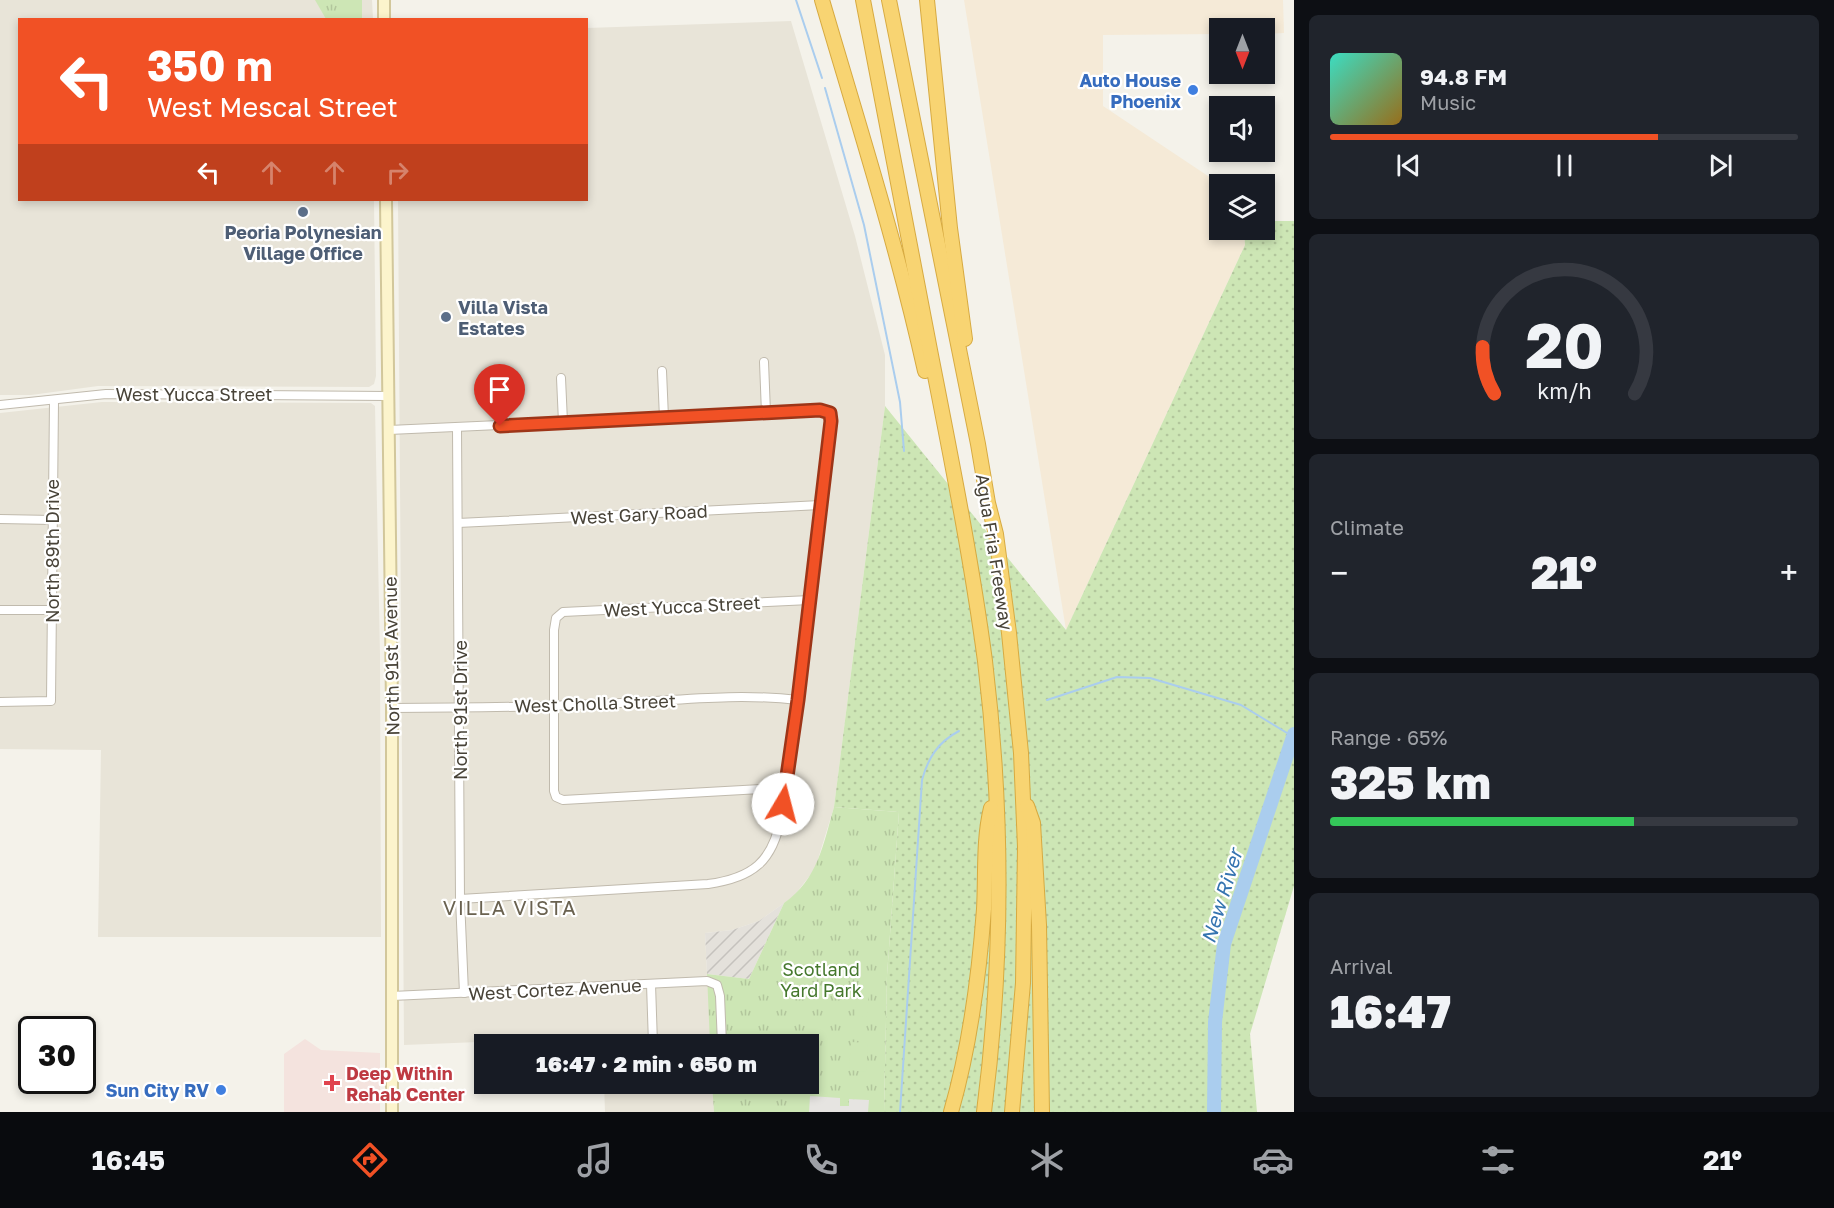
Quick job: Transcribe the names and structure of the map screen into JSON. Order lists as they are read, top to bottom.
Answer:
{
  "streets": {
    "highway": ["Agua Fria Freeway"],
    "main road": ["North 91st Avenue"],
    "street": [
      "West Yucca Street",
      "West Gary Road",
      "North 89th Drive",
      "West Cholla Street",
      "North 91st Drive",
      "West Cortez Avenue"
    ]
  },
  "crossings": [
    ["West Yucca Street", "North 89th Drive"],
    ["West Yucca Street", "North 91st Avenue"],
    ["West Yucca Street", "West Cholla Street"],
    ["West Gary Road", "North 91st Drive"],
    ["North 91st Avenue", "West Cholla Street"],
    ["North 91st Avenue", "West Cortez Avenue"],
    ["West Cholla Street", "North 91st Drive"],
    ["North 91st Drive", "West Cortez Avenue"]
  ],
  "districts": ["VILLA VISTA"],
  "water": ["New River"],
  "parks": ["Scotland Yard Park"],
  "places": {
    "other": [
      "Auto House Phoenix",
      "Peoria Polynesian Village Office",
      "Villa Vista Estates",
      "Sun City RV"
    ],
    "health": ["Deep Within Rehab Center"]
  },
  "north": "bottom",
  "page": {
    "turn": ["350 m", "West Mescal Street"],
    "song": ["94.8 FM", "Music"],
    "tile": [
      "Climate",
      ["Range · 65%", "325 km"],
      ["Arrival", "16:47"]
    ],
    "heat": ["−", "21°", "+"],
    "limit": "30",
    "trip": "16:47 · 2 min · 650 m",
    "tabs": ["16:45", "21°"],
    "gauge": ["20", "km/h"]
  }
}
